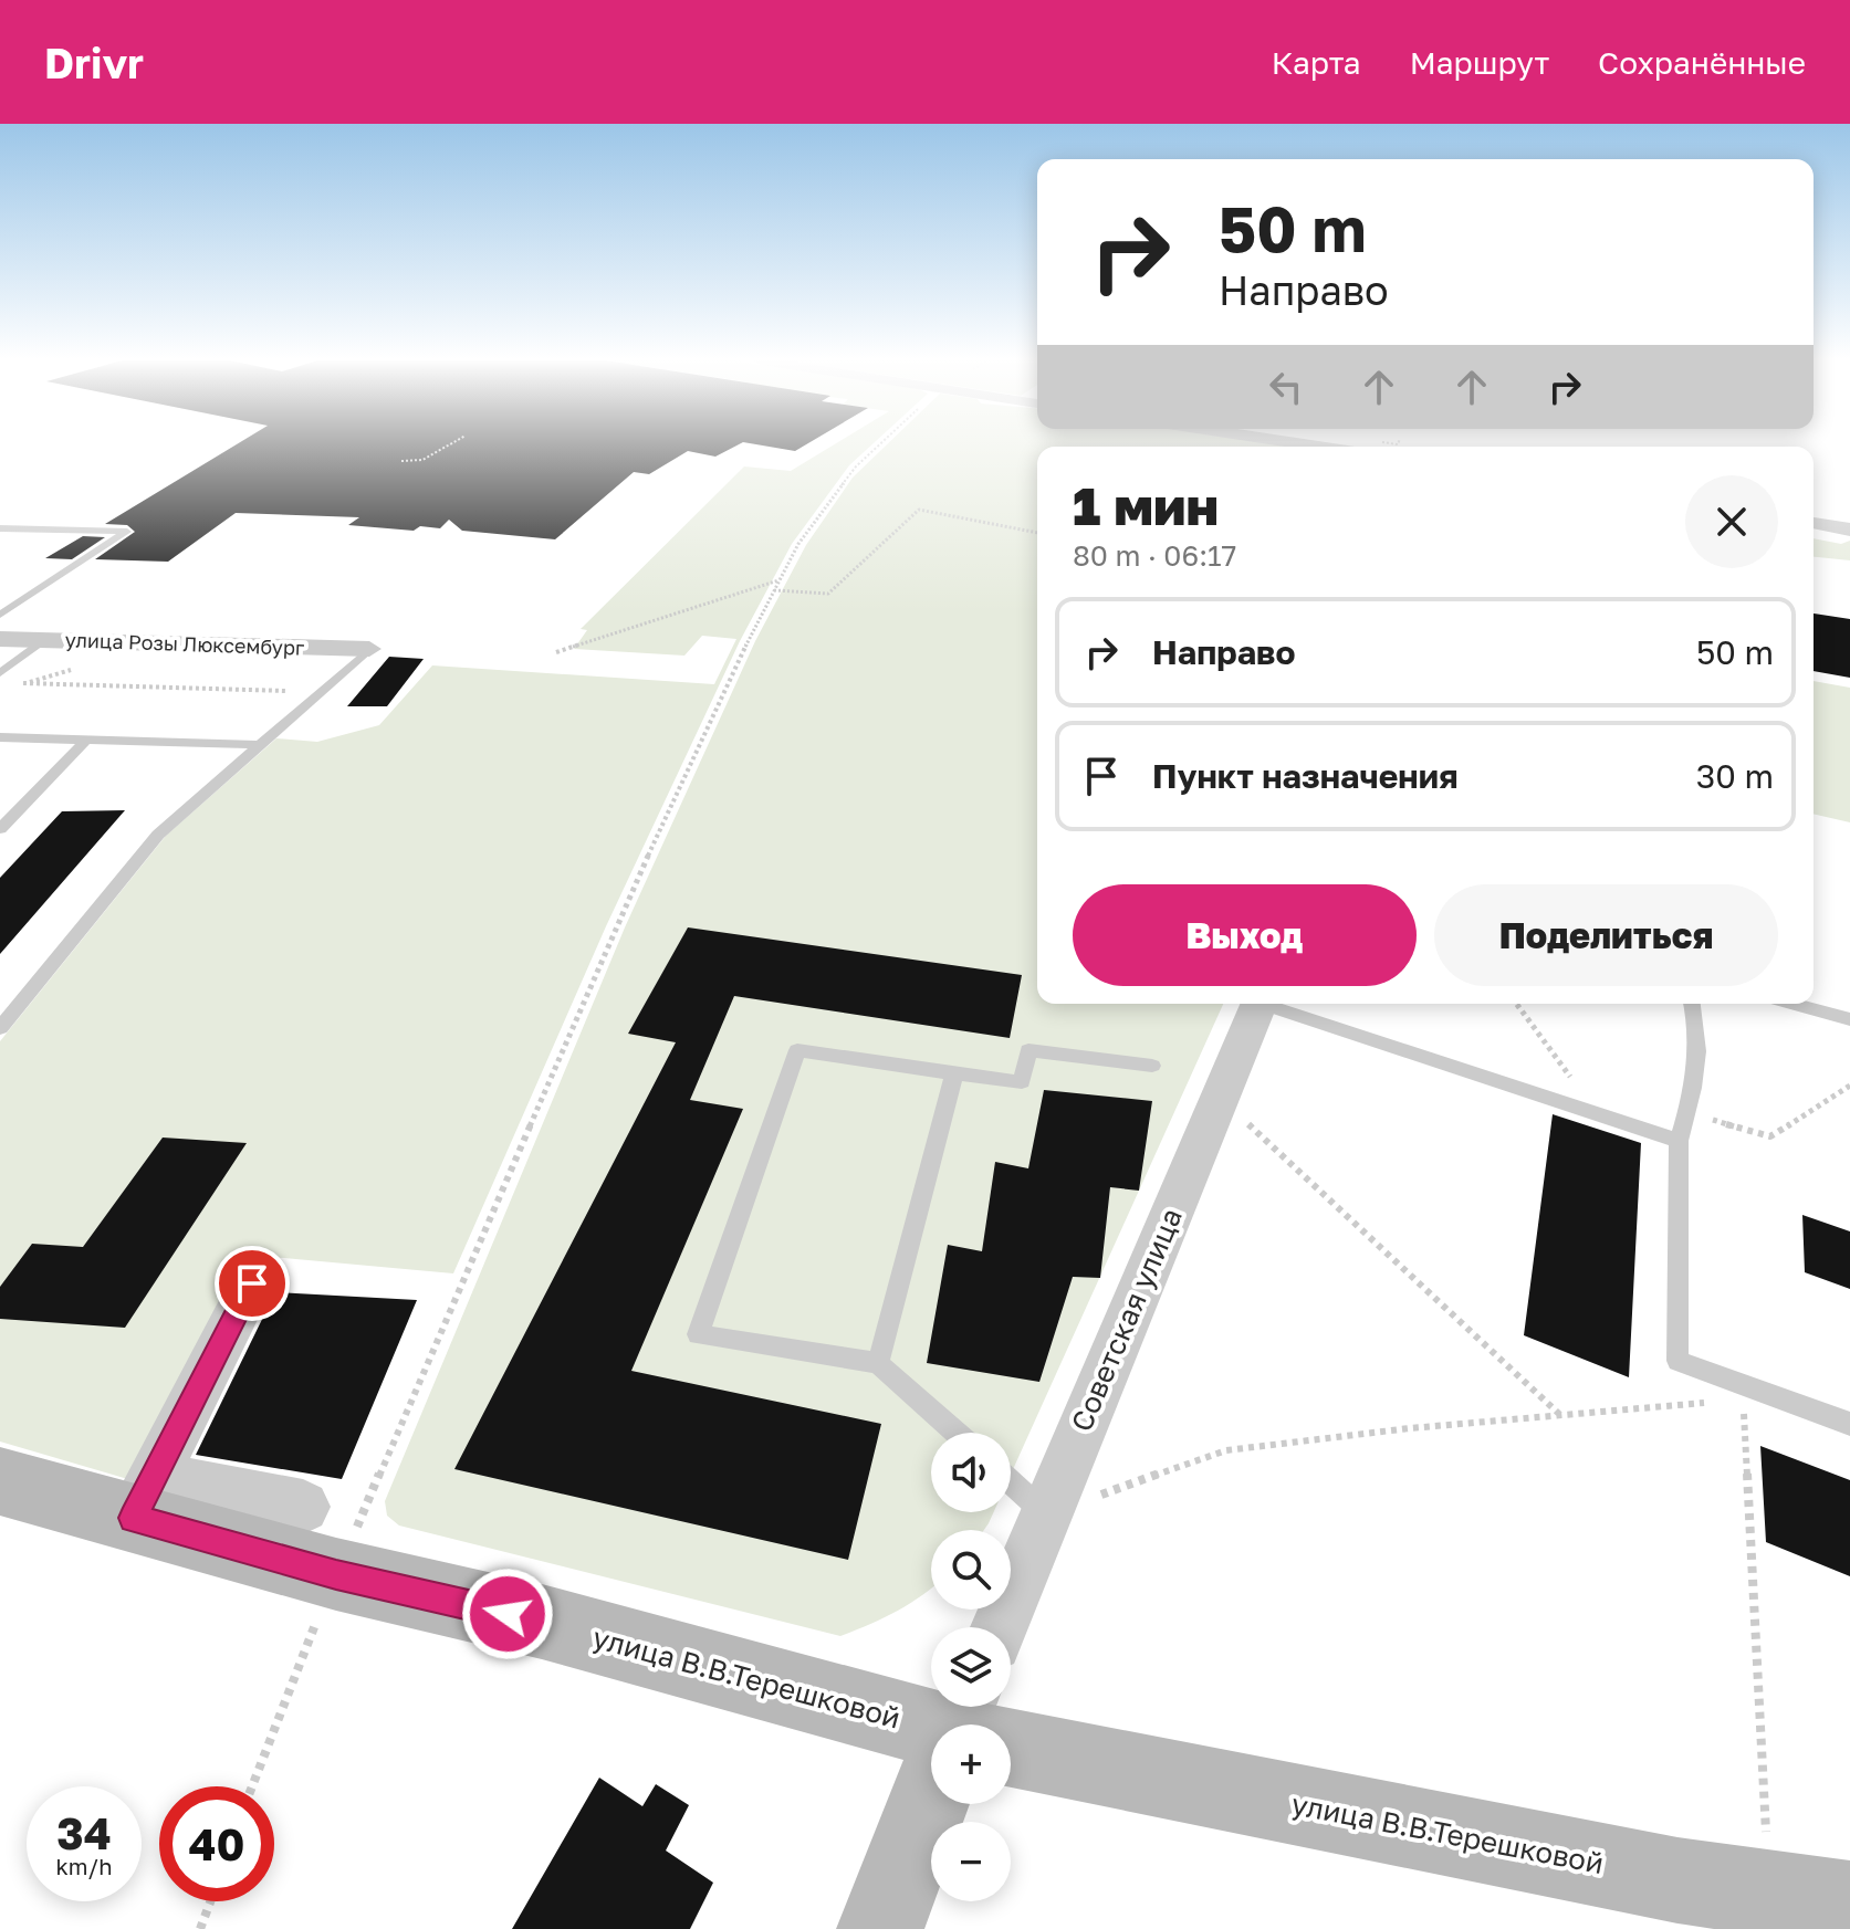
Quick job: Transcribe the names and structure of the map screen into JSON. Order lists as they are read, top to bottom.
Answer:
{
  "streets": {
    "street": ["улица Розы Люксембург", "Советская улица", "улица В.В.Терешковой"]
  },
  "page": {
    "header": "Drivr",
    "nav": ["Карта", "Маршрут", "Сохранённые"],
    "turn": ["50 m", "Направо"],
    "heading": ["1 мин", "80 m · 06:17"],
    "list": [
      {
        "name": "Направо",
        "value": "50 m"
      },
      {
        "name": "Пункт назначения",
        "value": "30 m"
      }
    ],
    "buttons": ["Выход", "Поделиться"],
    "map_buttons": ["+", "−"],
    "speed": "34 km/h",
    "limit": "40"
  }
}
